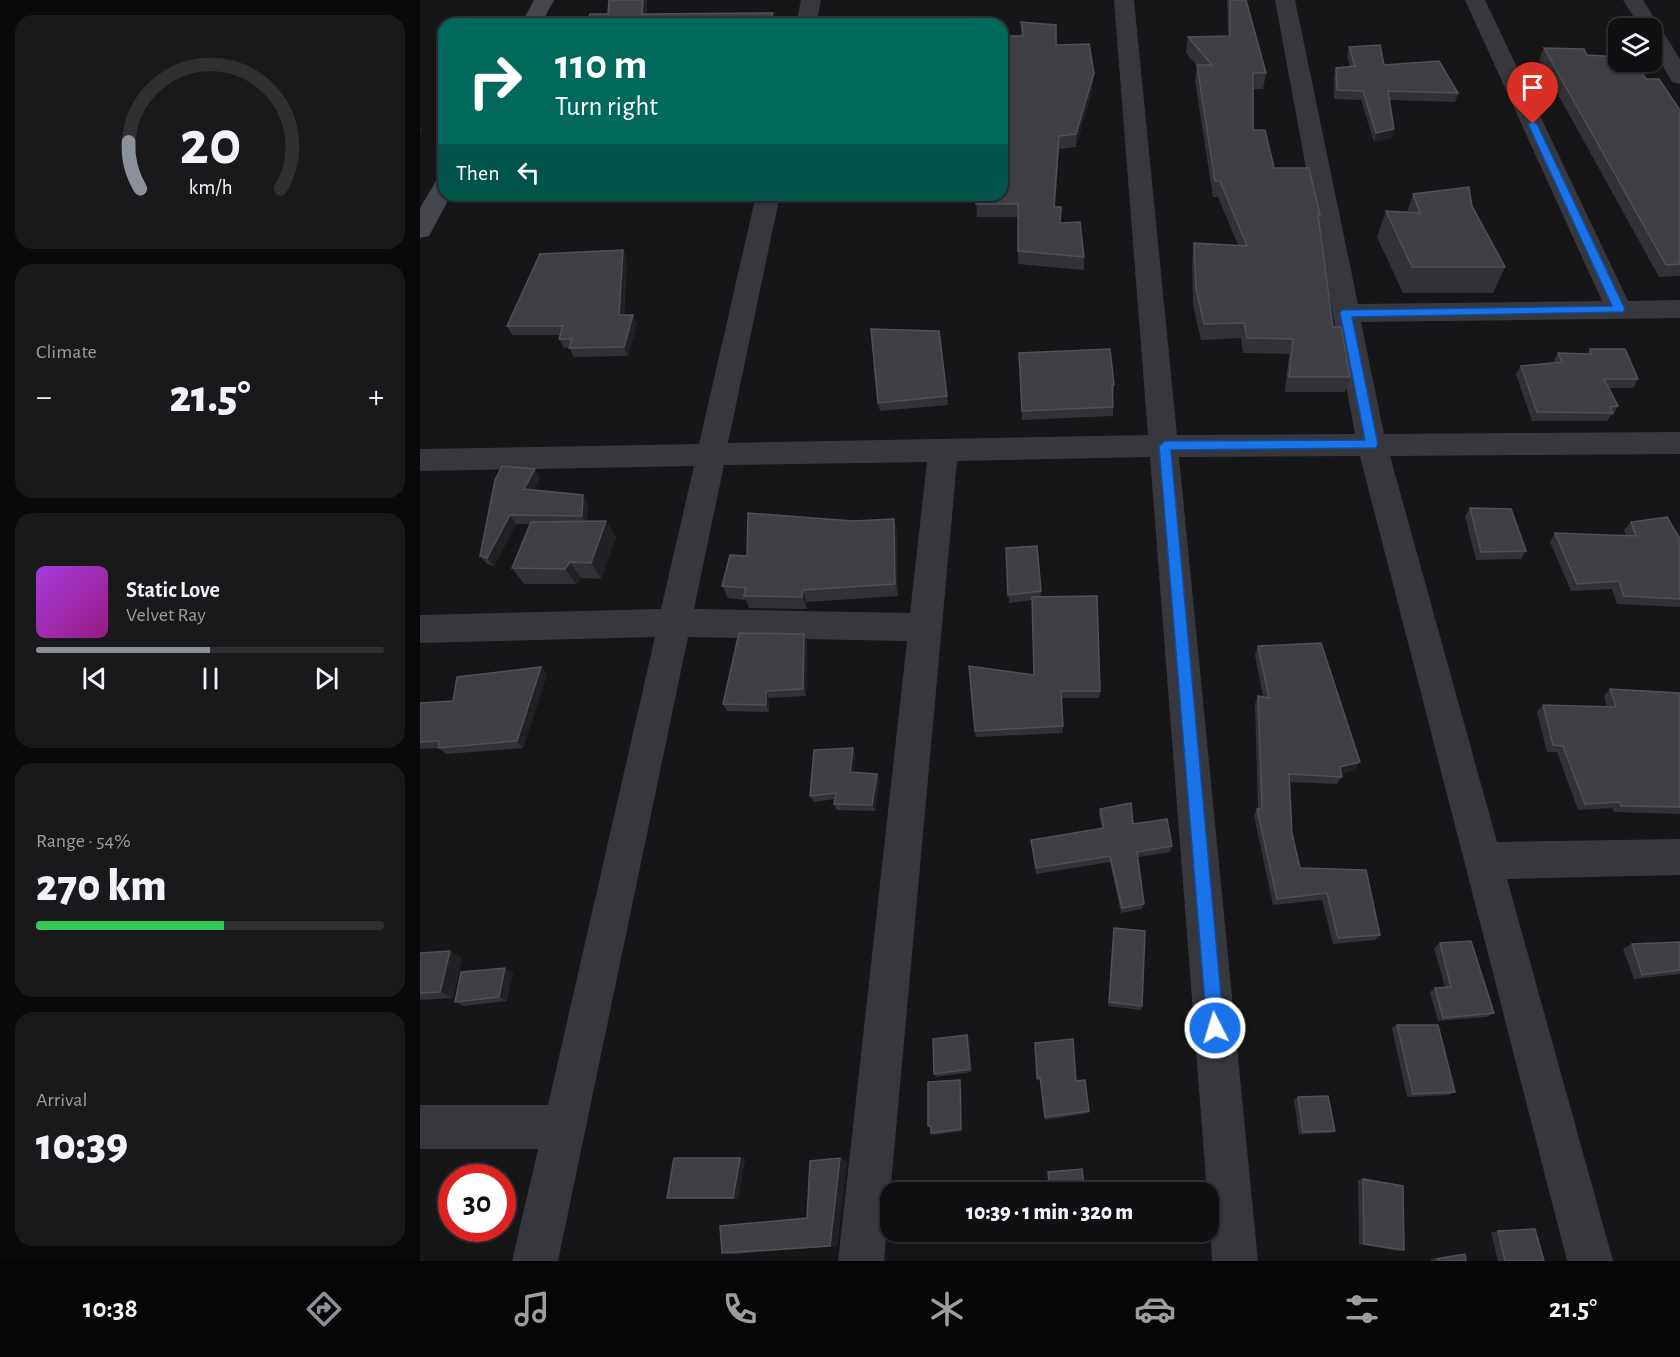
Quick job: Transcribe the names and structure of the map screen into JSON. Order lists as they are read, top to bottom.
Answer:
{
  "page": {
    "turn": ["110 m", "Turn right"],
    "then": "Then",
    "tile": [
      "Climate",
      ["Range · 54%", "270 km"],
      ["Arrival", "10:39"]
    ],
    "heat": ["−", "21.5°", "+"],
    "song": ["Static Love", "Velvet Ray"],
    "limit": "30",
    "trip": "10:39 · 1 min · 320 m",
    "tabs": ["10:38", "21.5°"],
    "gauge": ["20", "km/h"]
  }
}
